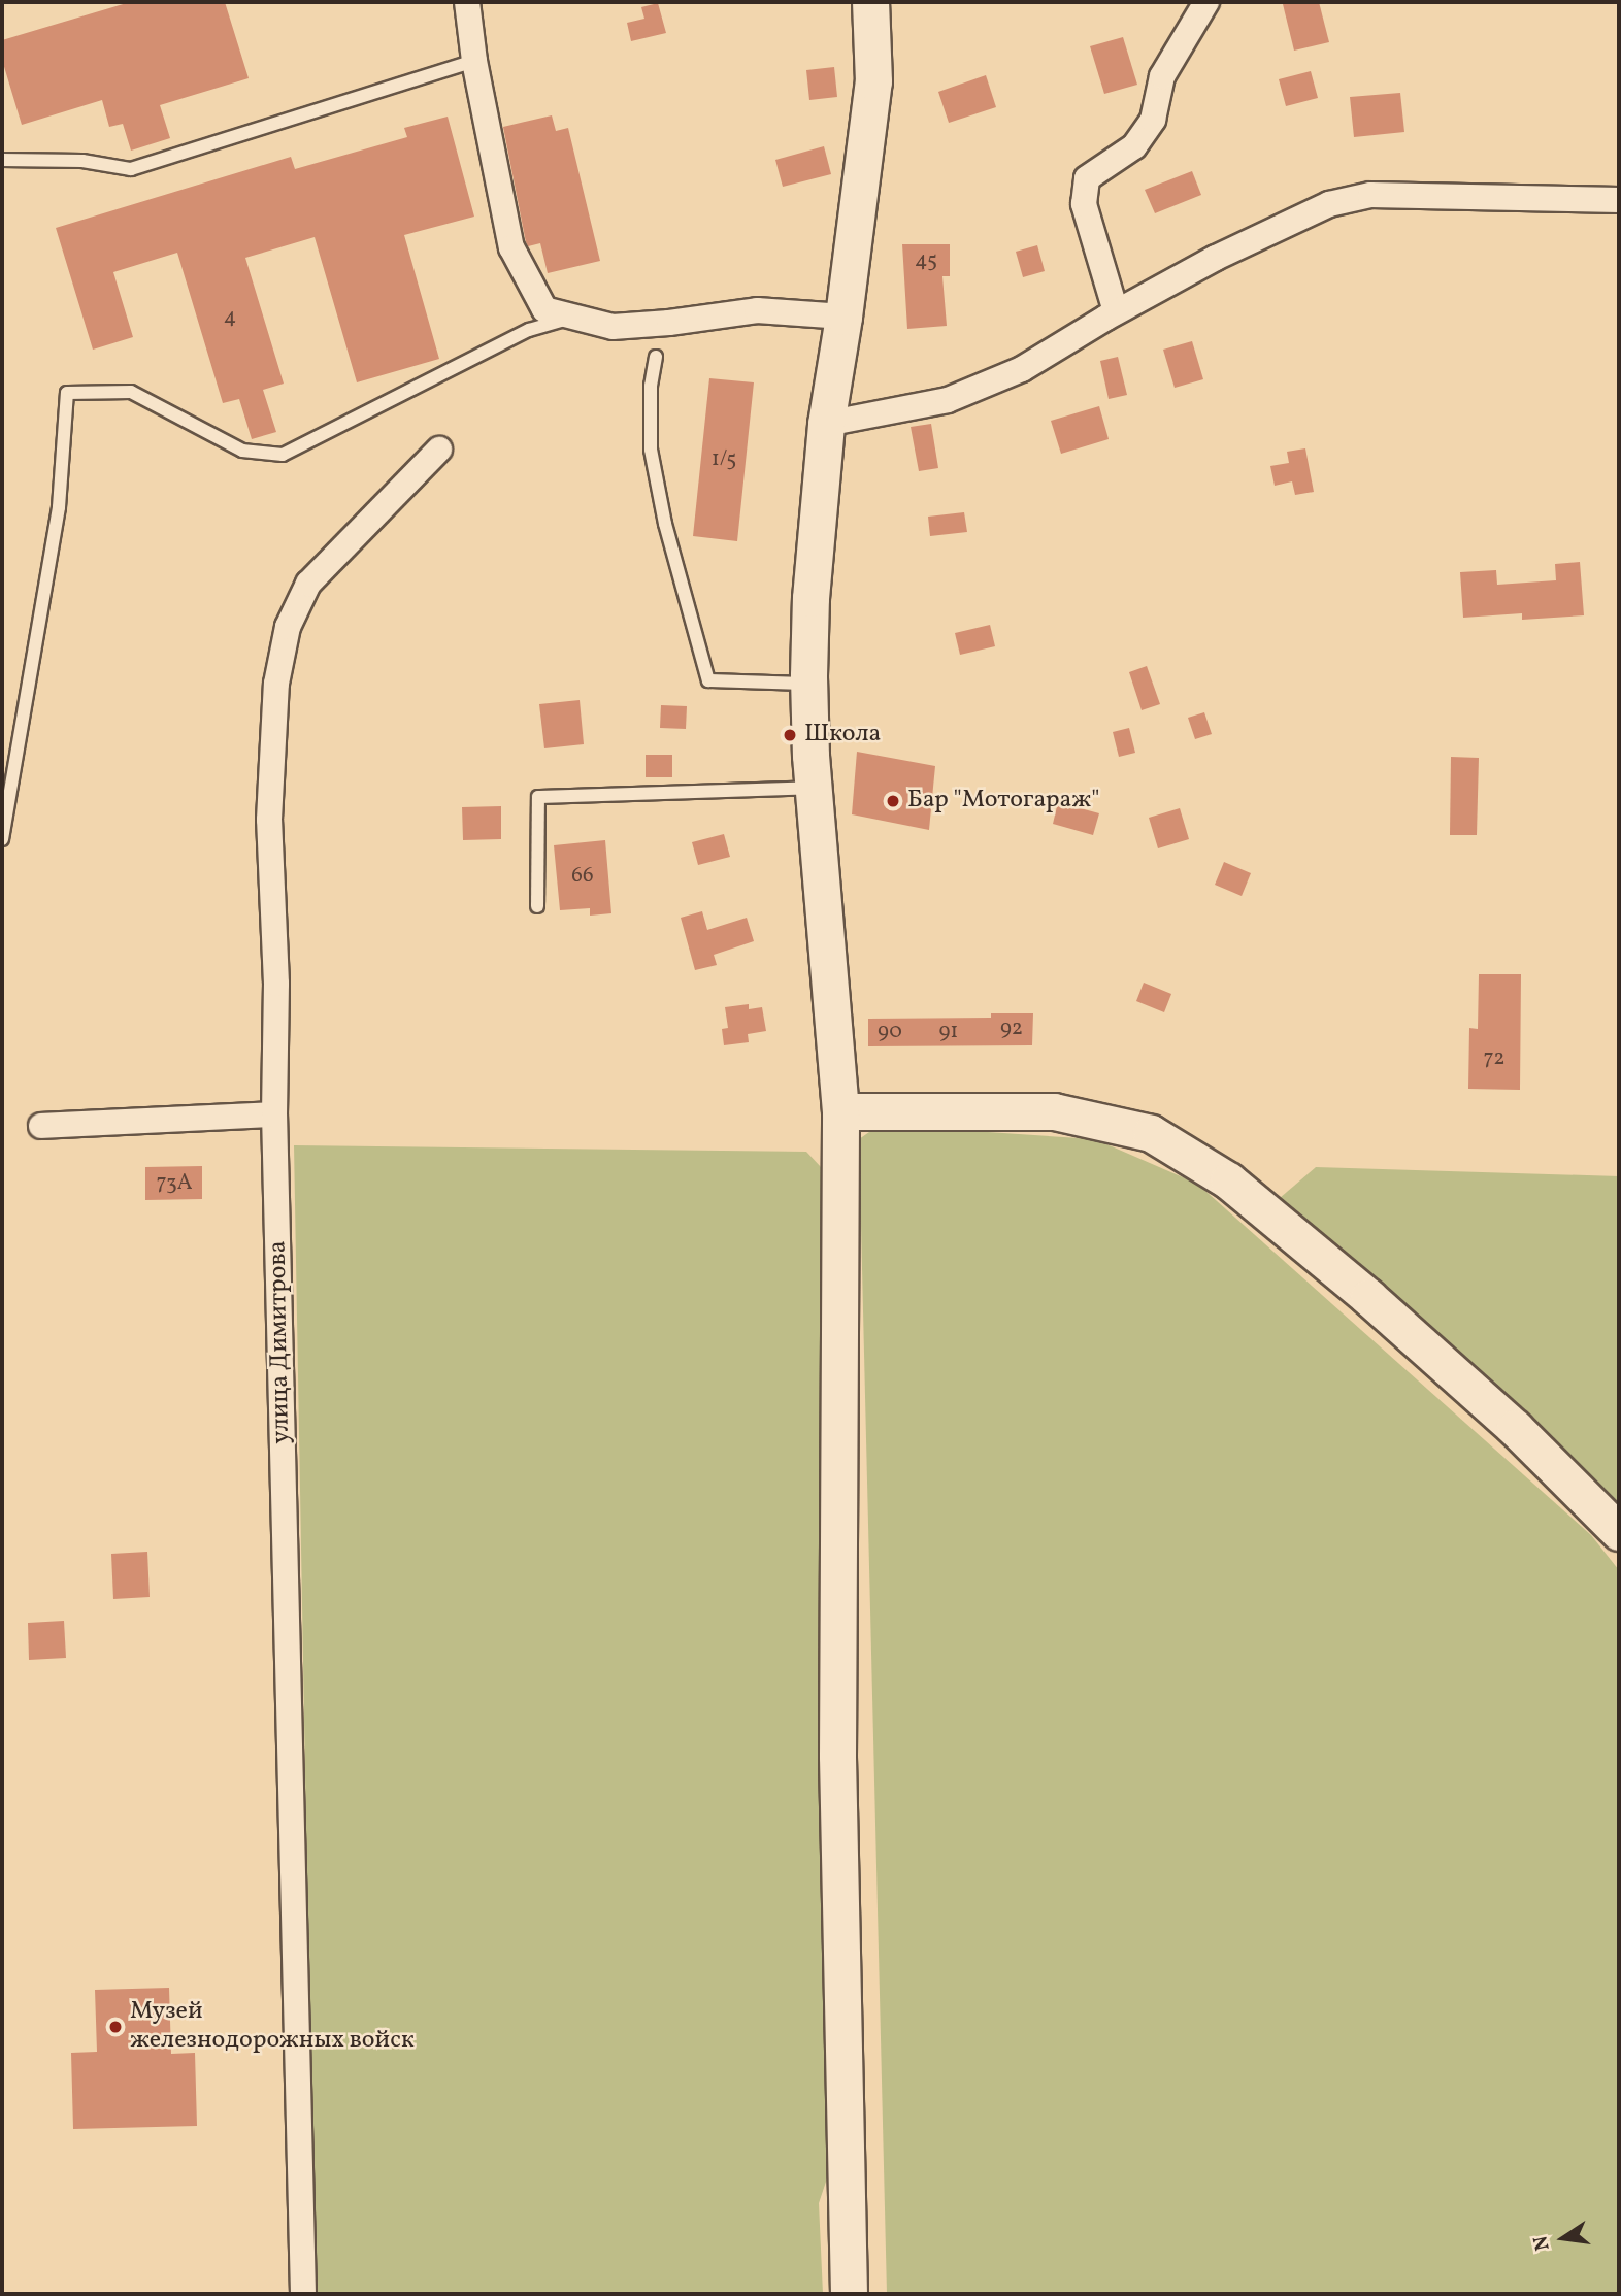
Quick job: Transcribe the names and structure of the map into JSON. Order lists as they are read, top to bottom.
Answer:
{
  "streets": {
    "street": ["улица Димитрова"]
  },
  "places": ["Школа", "Бар \"Мотогараж\"", "Музей железнодорожных войск"],
  "house_numbers": [
    "45",
    "4",
    "1/5",
    "66",
    "92",
    "90",
    "91",
    "72",
    "73А"
  ],
  "north": "left"
}
